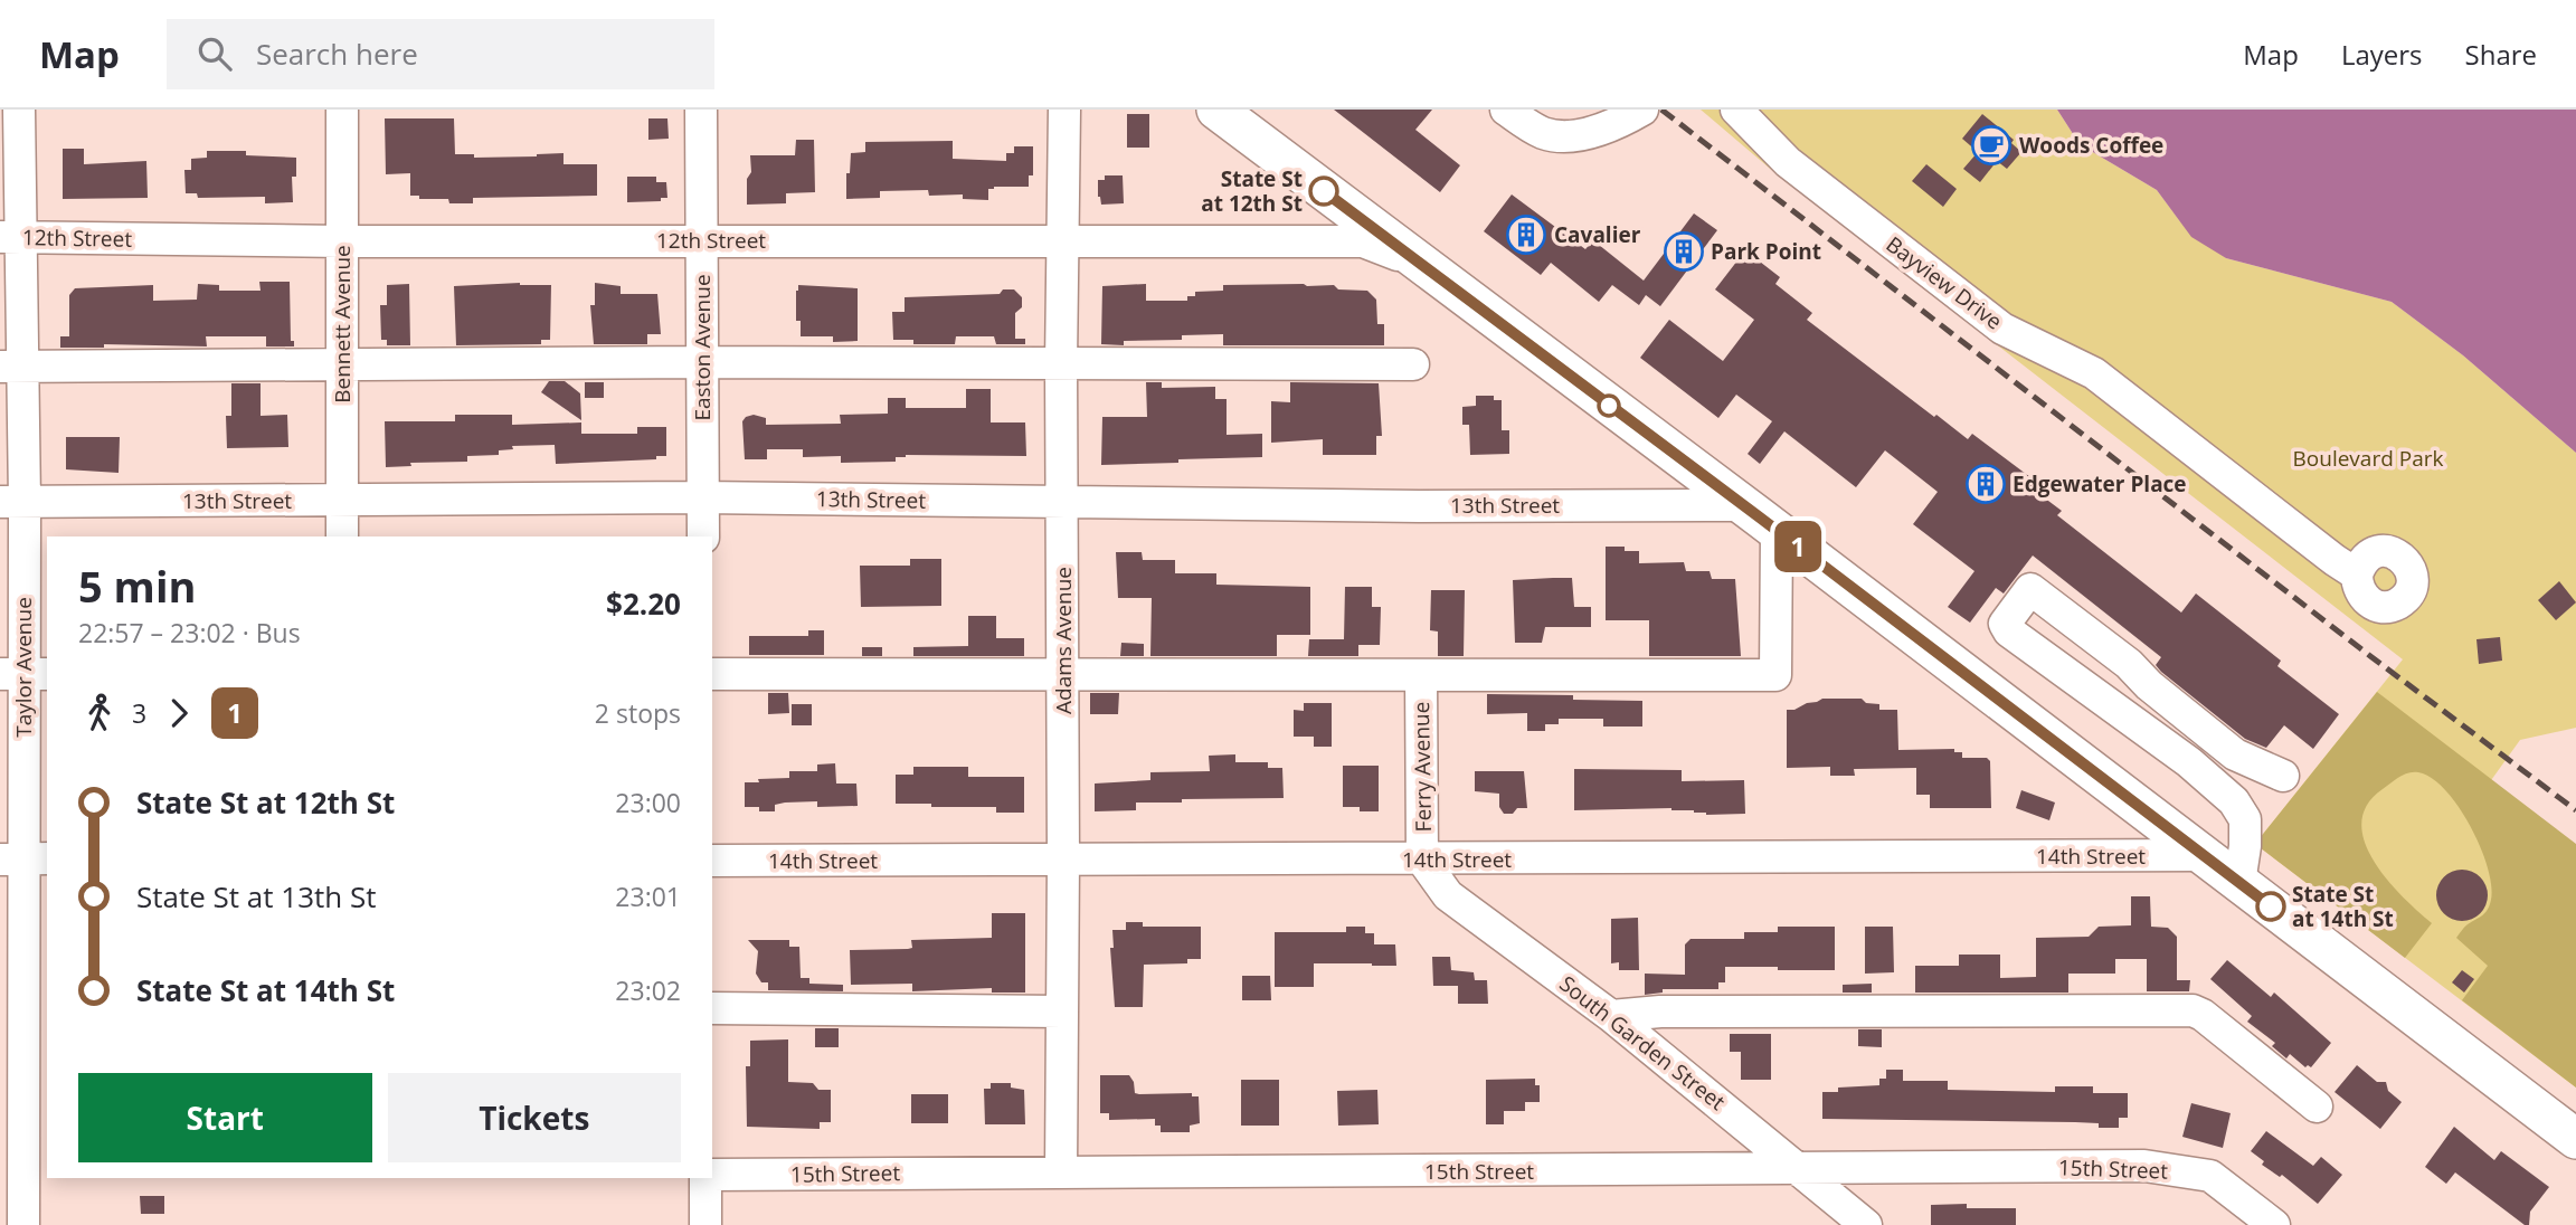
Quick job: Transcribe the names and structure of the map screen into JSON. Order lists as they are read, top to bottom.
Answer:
{
  "streets": {
    "street": [
      "12th Street",
      "Bayview Drive",
      "Bennett Avenue",
      "Easton Avenue",
      "13th Street",
      "Adams Avenue",
      "Taylor Avenue",
      "Ferry Avenue",
      "14th Street",
      "South Garden Street",
      "15th Street"
    ]
  },
  "crossings": [
    ["12th Street", "Bennett Avenue"],
    ["12th Street", "Easton Avenue"],
    ["12th Street", "Adams Avenue"],
    ["12th Street", "Taylor Avenue"],
    ["Bennett Avenue", "13th Street"],
    ["Easton Avenue", "13th Street"],
    ["13th Street", "Adams Avenue"],
    ["13th Street", "Taylor Avenue"],
    ["Adams Avenue", "14th Street"],
    ["Adams Avenue", "15th Street"],
    ["Ferry Avenue", "14th Street"],
    ["Ferry Avenue", "South Garden Street"],
    ["14th Street", "South Garden Street"],
    ["South Garden Street", "15th Street"]
  ],
  "parks": ["Boulevard Park"],
  "places": {
    "cafe": ["Woods Coffee"],
    "other": ["State St at 12th St", "State St at 14th St"],
    "building": ["Cavalier", "Park Point", "Edgewater Place"]
  },
  "lines": ["bus line 1"],
  "page": {
    "header": "Map",
    "search": "Search here",
    "nav": ["Map", "Layers", "Share"],
    "on_map": "1",
    "heading": ["5 min", "22:57 – 23:02 · Bus", "$2.20"],
    "legs": ["3", "1", "2 stops"],
    "list": [
      {
        "name": "State St at 12th St",
        "value": "23:00"
      },
      {
        "name": "State St at 13th St",
        "value": "23:01"
      },
      {
        "name": "State St at 14th St",
        "value": "23:02"
      }
    ],
    "buttons": ["Start", "Tickets"]
  }
}
